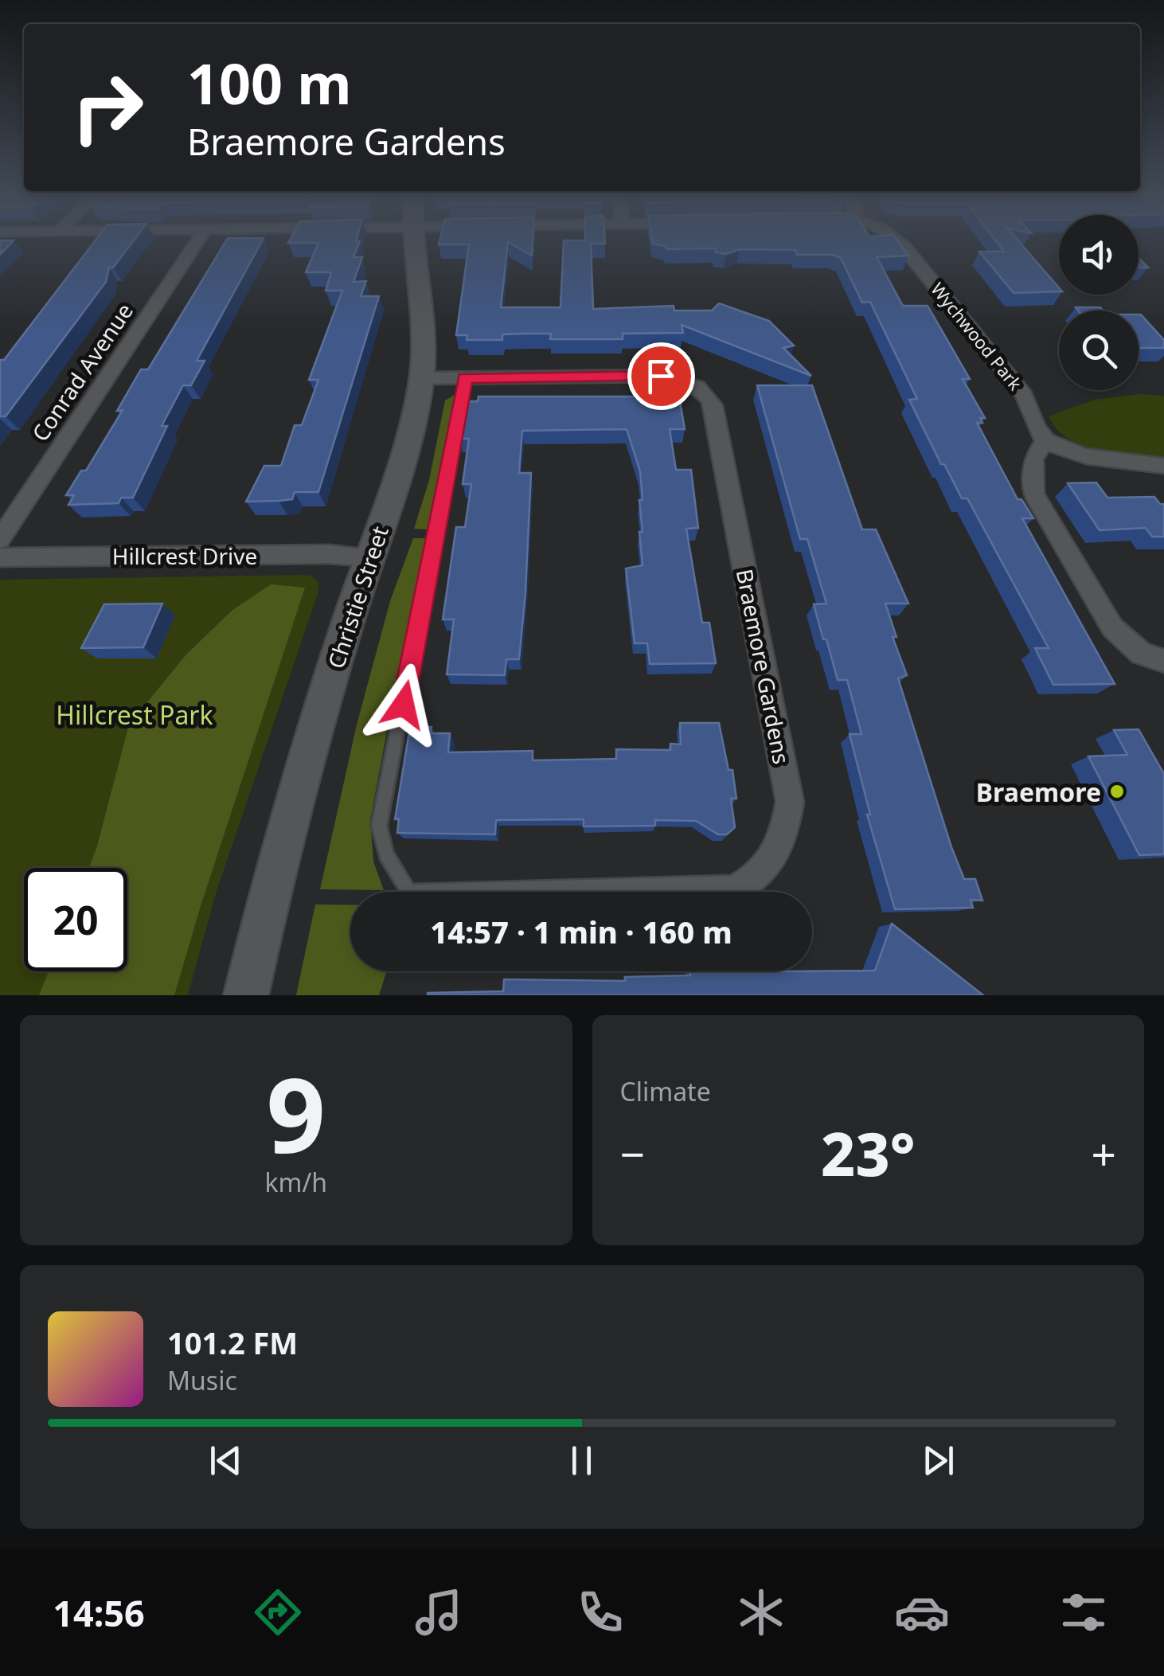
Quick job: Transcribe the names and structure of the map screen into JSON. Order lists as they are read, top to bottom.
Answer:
{
  "streets": {
    "street": [
      "Wychwood Park",
      "Conrad Avenue",
      "Hillcrest Drive",
      "Christie Street",
      "Braemore Gardens"
    ]
  },
  "crossings": [
    ["Hillcrest Drive", "Christie Street"],
    ["Christie Street", "Braemore Gardens"]
  ],
  "parks": ["Hillcrest Park"],
  "places": ["Braemore"],
  "page": {
    "turn": ["100 m", "Braemore Gardens"],
    "limit": "20",
    "trip": "14:57 · 1 min · 160 m",
    "tile": [
      ["9", "km/h"],
      "Climate"
    ],
    "heat": ["−", "23°", "+"],
    "song": ["101.2 FM", "Music"],
    "tabs": "14:56"
  }
}
